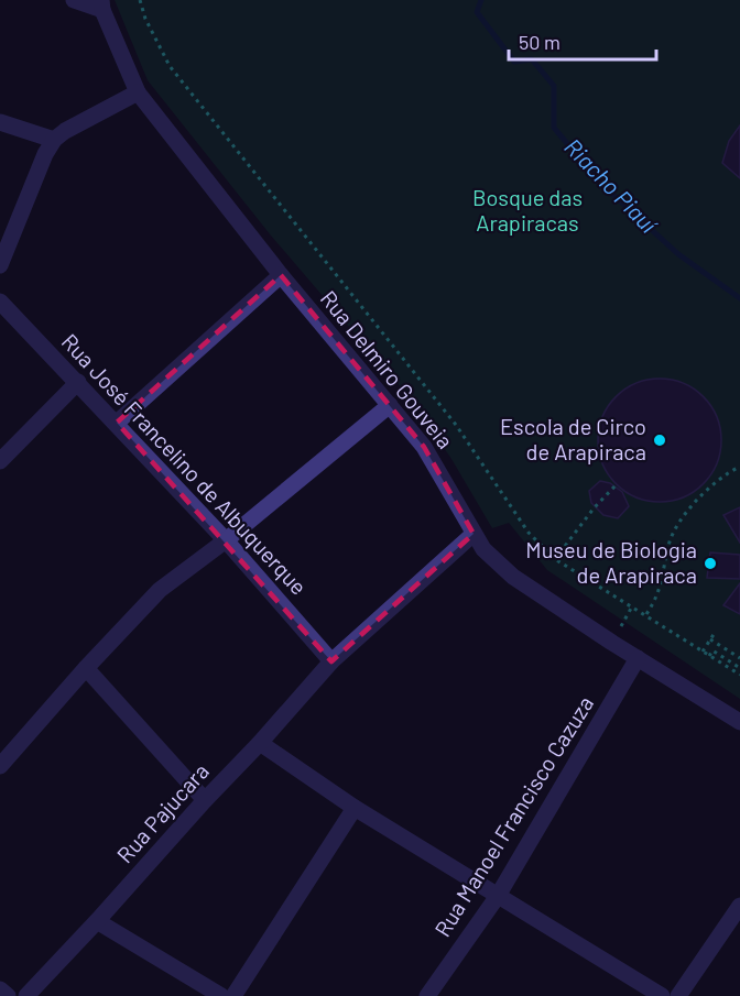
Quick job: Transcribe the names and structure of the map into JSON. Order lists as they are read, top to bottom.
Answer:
{
  "streets": {
    "street": [
      "Rua Delmiro Gouveia",
      "Rua José Francelino de Albuquerque",
      "Rua Pajucara",
      "Rua Manoel Francisco Cazuza"
    ]
  },
  "crossings": [
    ["Rua Delmiro Gouveia", "Rua Pajucara"],
    ["Rua Delmiro Gouveia", "Rua Manoel Francisco Cazuza"],
    ["Rua José Francelino de Albuquerque", "Rua Pajucara"]
  ],
  "water": ["Riacho Piauí"],
  "parks": ["Bosque das Arapiracas"],
  "places": ["Escola de Circo de Arapiraca", "Museu de Biologia de Arapiraca"],
  "scale_bar": "50 m"
}
